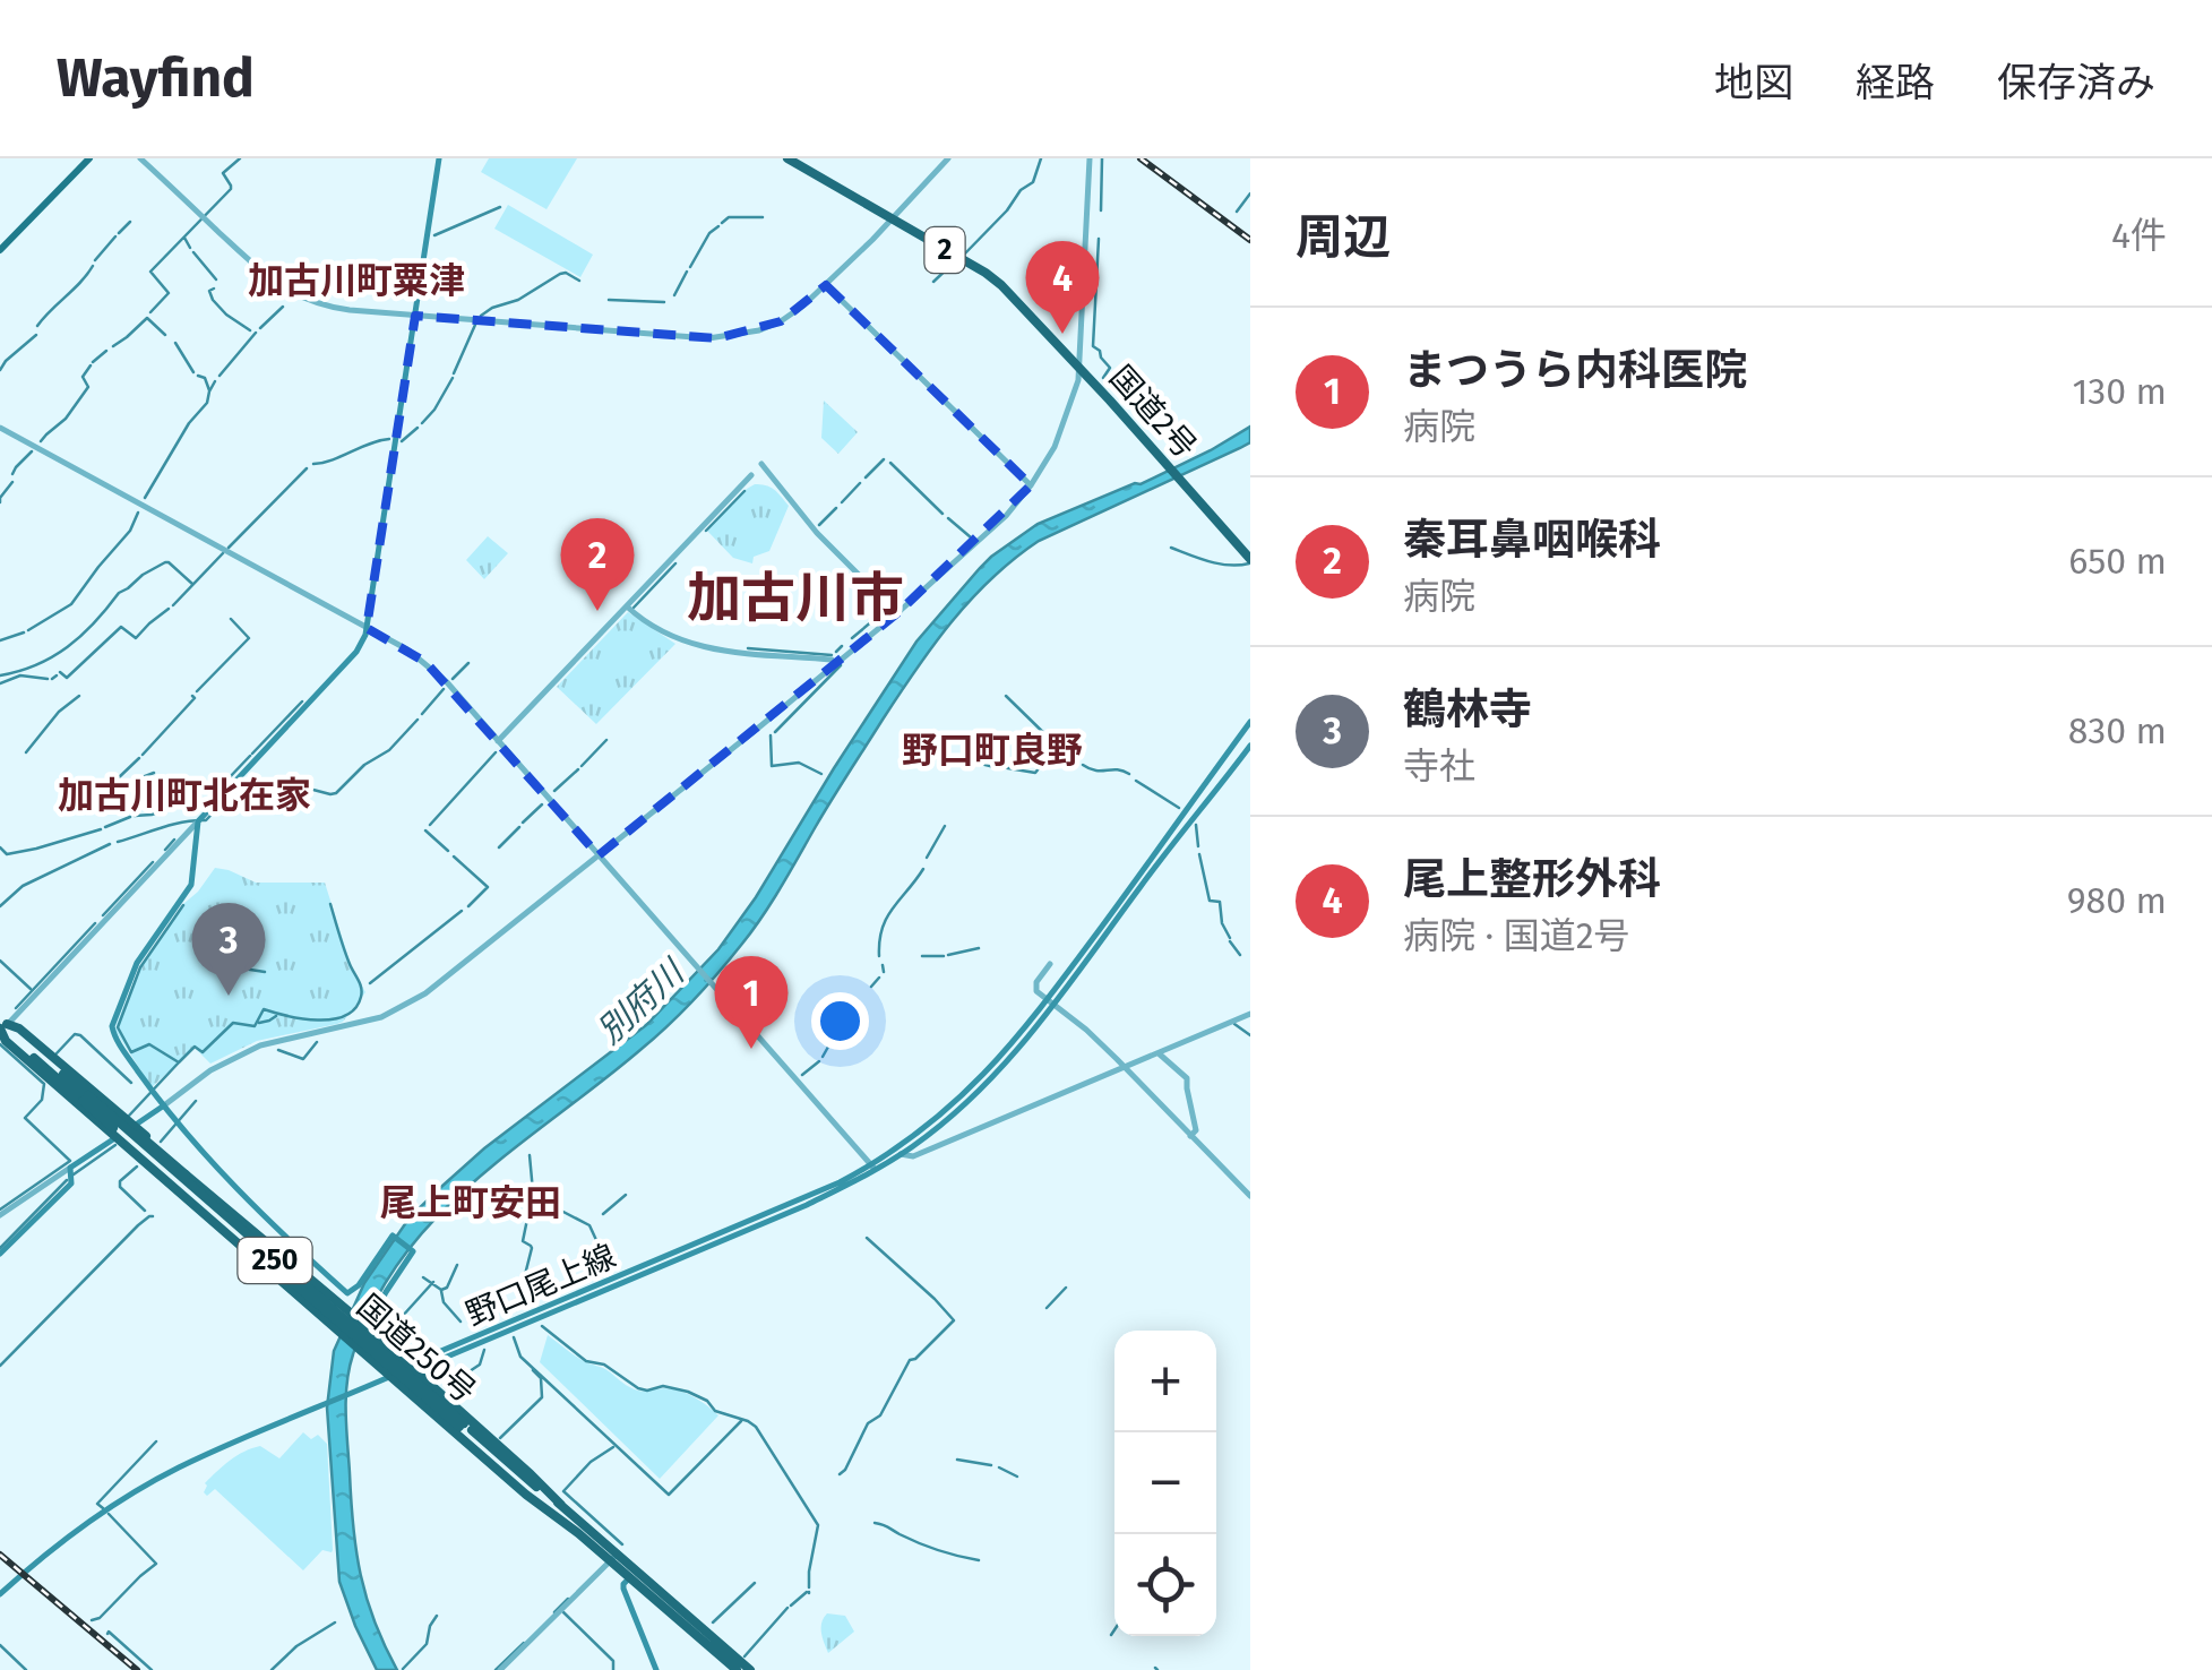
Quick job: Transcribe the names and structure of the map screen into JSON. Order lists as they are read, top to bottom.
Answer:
{
  "streets": {
    "highway": [
      "2",
      "国道2号",
      "250",
      "国道250号"
    ],
    "main road": ["野口尾上線"]
  },
  "crossings": [
    ["250", "野口尾上線"],
    ["250", "国道250号"]
  ],
  "districts": [
    "加古川町粟津",
    "加古川市",
    "野口町良野",
    "加古川町北在家",
    "尾上町安田"
  ],
  "water": ["別府川"],
  "page": {
    "header": "Wayfind",
    "nav": ["地図", "経路", "保存済み"],
    "heading": ["周辺", "4件"],
    "pins": [
      "4",
      "2",
      "3",
      "1"
    ],
    "list": [
      {
        "mark": "1",
        "name": "まつうら内科医院",
        "note": "病院",
        "value": "130 m"
      },
      {
        "mark": "2",
        "name": "秦耳鼻咽喉科",
        "note": "病院",
        "value": "650 m"
      },
      {
        "mark": "3",
        "name": "鶴林寺",
        "note": "寺社",
        "value": "830 m"
      },
      {
        "mark": "4",
        "name": "尾上整形外科",
        "note": "病院 · 国道2号",
        "value": "980 m"
      }
    ],
    "map_buttons": ["+", "−"]
  }
}
